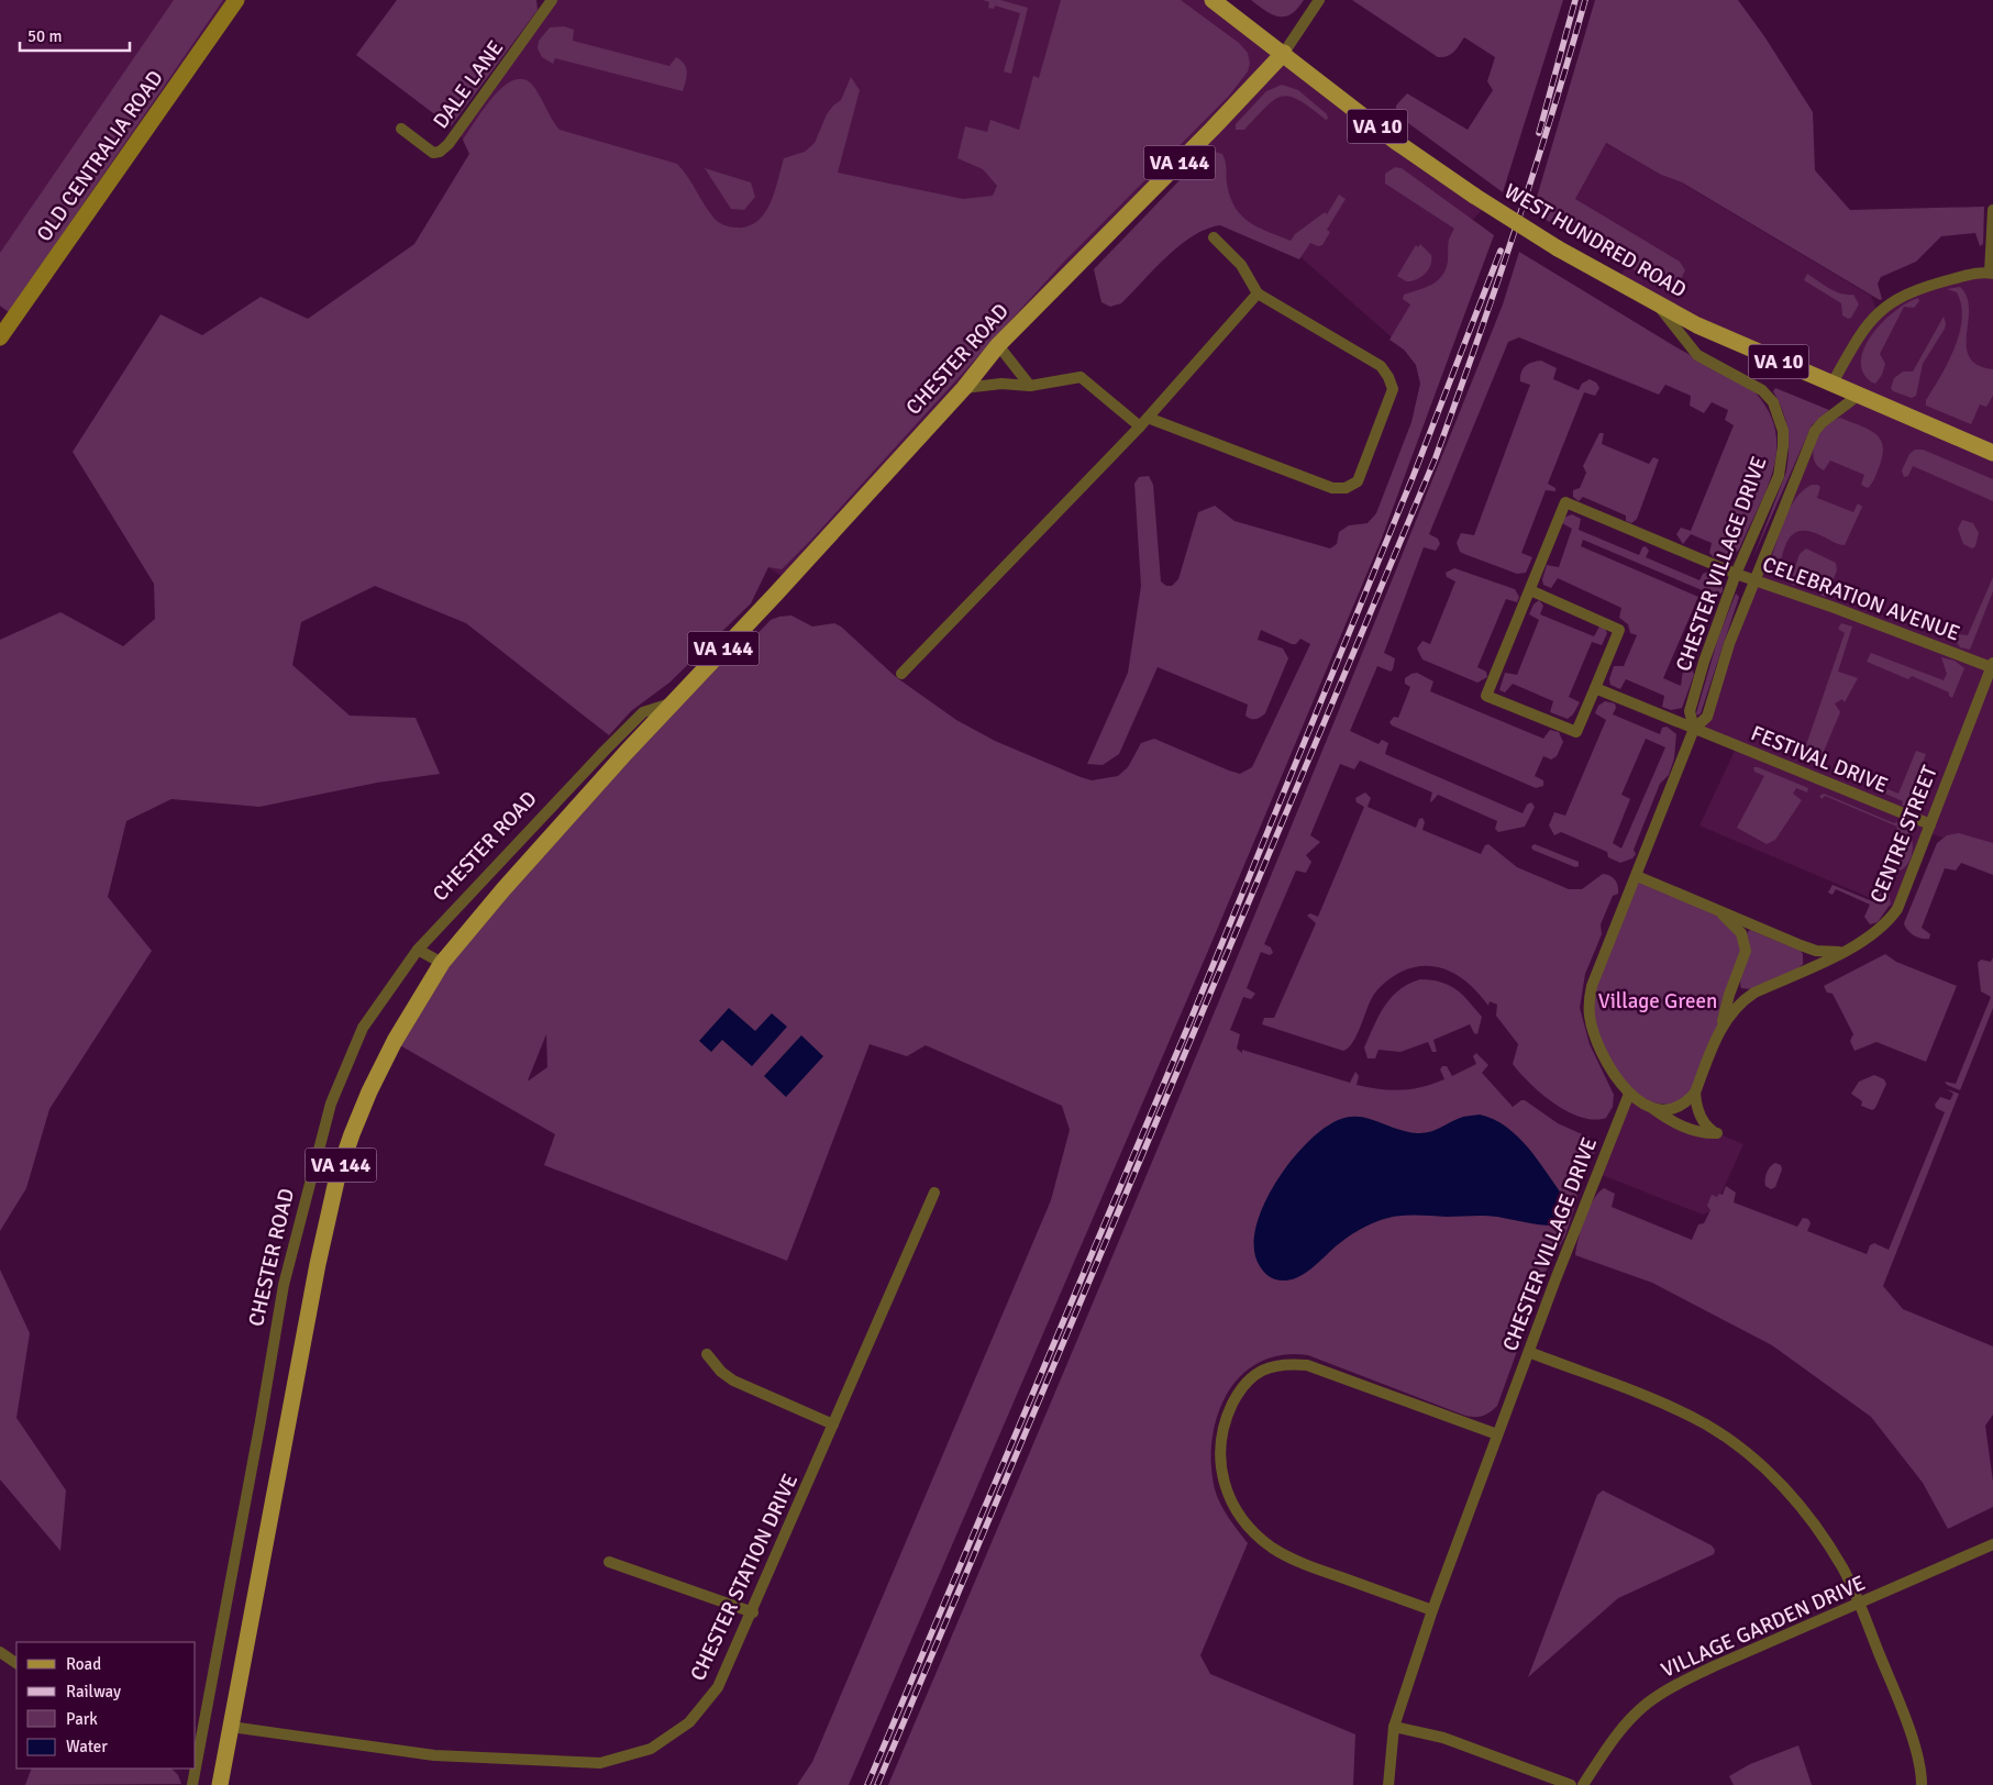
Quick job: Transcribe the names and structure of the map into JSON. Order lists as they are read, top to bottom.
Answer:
{
  "streets": {
    "main road": [
      "VA 10",
      "VA 144",
      "WEST HUNDRED ROAD",
      "CHESTER ROAD"
    ],
    "street": [
      "DALE LANE",
      "OLD CENTRALIA ROAD",
      "CHESTER VILLAGE DRIVE",
      "CELEBRATION AVENUE",
      "FESTIVAL DRIVE",
      "CENTRE STREET",
      "CHESTER STATION DRIVE",
      "VILLAGE GARDEN DRIVE"
    ]
  },
  "crossings": [
    ["WEST HUNDRED ROAD", "CHESTER ROAD"],
    ["WEST HUNDRED ROAD", "CHESTER VILLAGE DRIVE"],
    ["CHESTER ROAD", "CHESTER STATION DRIVE"],
    ["CHESTER VILLAGE DRIVE", "CELEBRATION AVENUE"],
    ["CHESTER VILLAGE DRIVE", "FESTIVAL DRIVE"],
    ["CELEBRATION AVENUE", "CENTRE STREET"],
    ["FESTIVAL DRIVE", "CENTRE STREET"]
  ],
  "parks": ["Village Green"],
  "legend": [
    "Road",
    "Railway",
    "Park",
    "Water"
  ],
  "scale_bar": "50 m"
}
